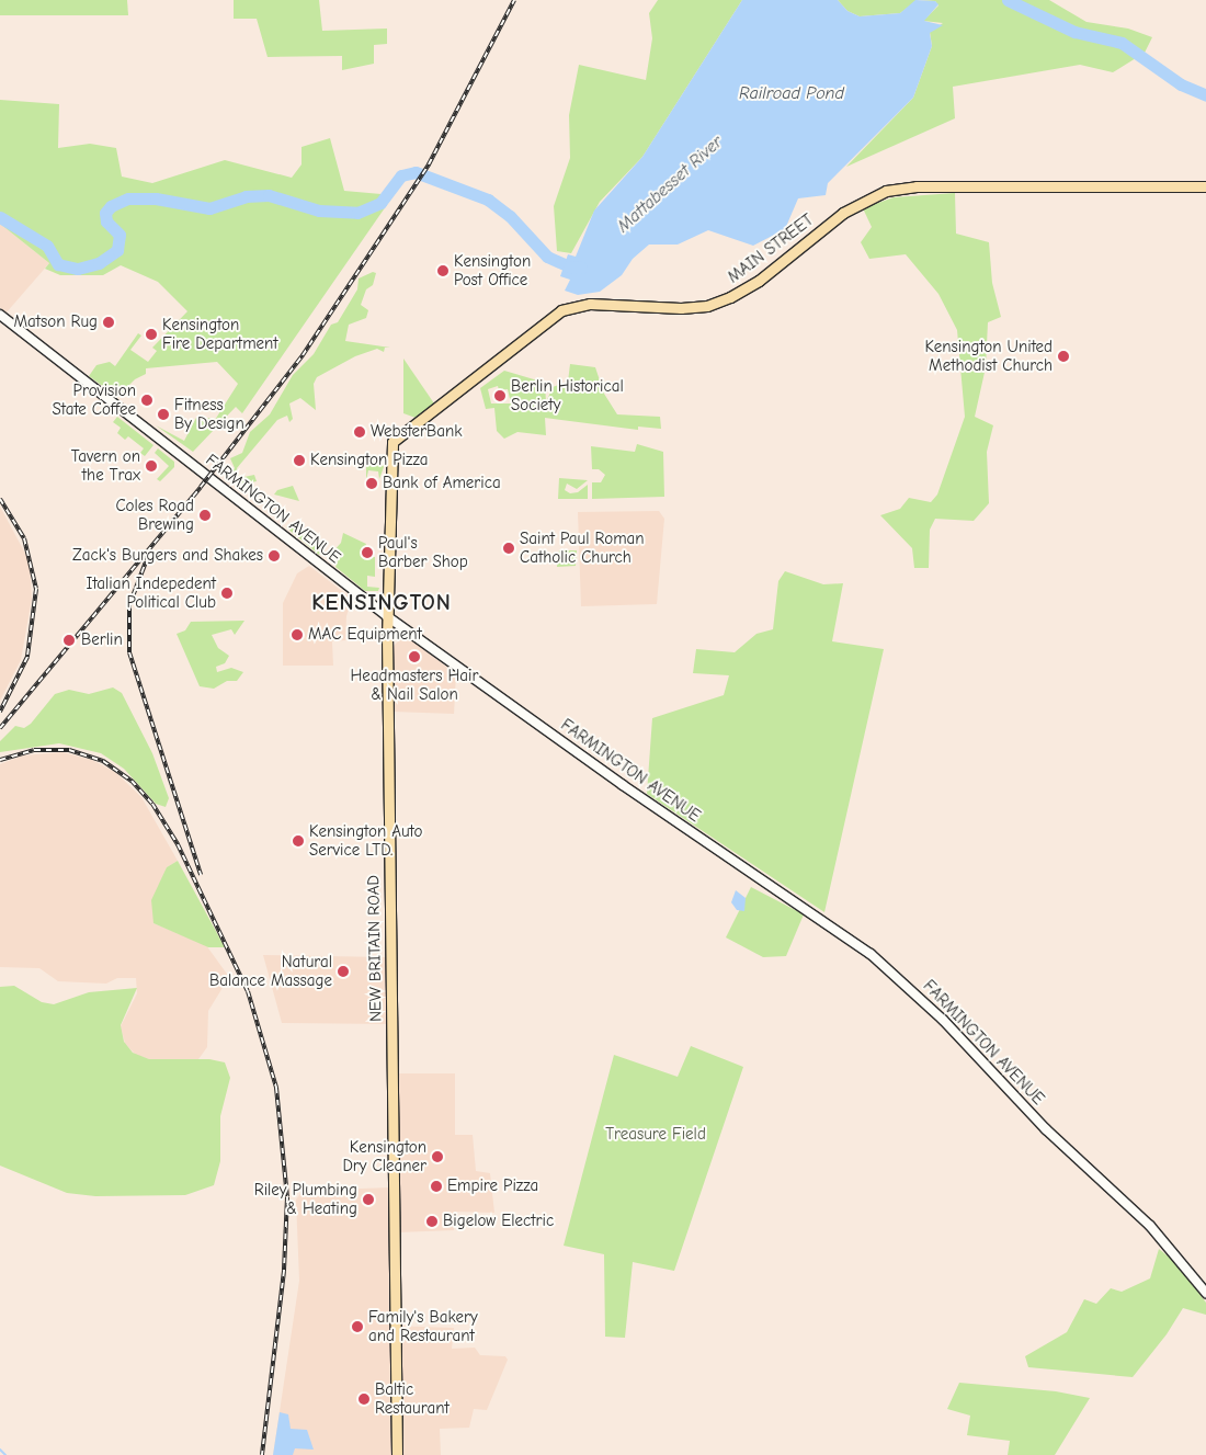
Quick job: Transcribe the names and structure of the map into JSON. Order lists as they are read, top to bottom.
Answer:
{
  "streets": {
    "main road": ["MAIN STREET", "FARMINGTON AVENUE", "NEW BRITAIN ROAD"]
  },
  "crossings": [
    ["MAIN STREET", "NEW BRITAIN ROAD"],
    ["FARMINGTON AVENUE", "NEW BRITAIN ROAD"]
  ],
  "districts": ["KENSINGTON"],
  "water": ["Railroad Pond", "Mattabesset River"],
  "parks": ["Treasure Field"],
  "places": [
    "Kensington Post Office",
    "Matson Rug",
    "Kensington Fire Department",
    "Kensington United Methodist Church",
    "Berlin Historical Society",
    "Provision State Coffee",
    "Fitness By Design",
    "WebsterBank",
    "Kensington Pizza",
    "Tavern on the Trax",
    "Bank of America",
    "Coles Road Brewing",
    "Saint Paul Roman Catholic Church",
    "Paul's Barber Shop",
    "Zack's Burgers and Shakes",
    "Italian Indepedent Political Club",
    "MAC Equipment",
    "Berlin",
    "Headmasters Hair & Nail Salon",
    "Kensington Auto Service LTD.",
    "Natural Balance Massage",
    "Kensington Dry Cleaner",
    "Empire Pizza",
    "Riley Plumbing & Heating",
    "Bigelow Electric",
    "Family's Bakery and Restaurant",
    "Baltic Restaurant"
  ]
}
